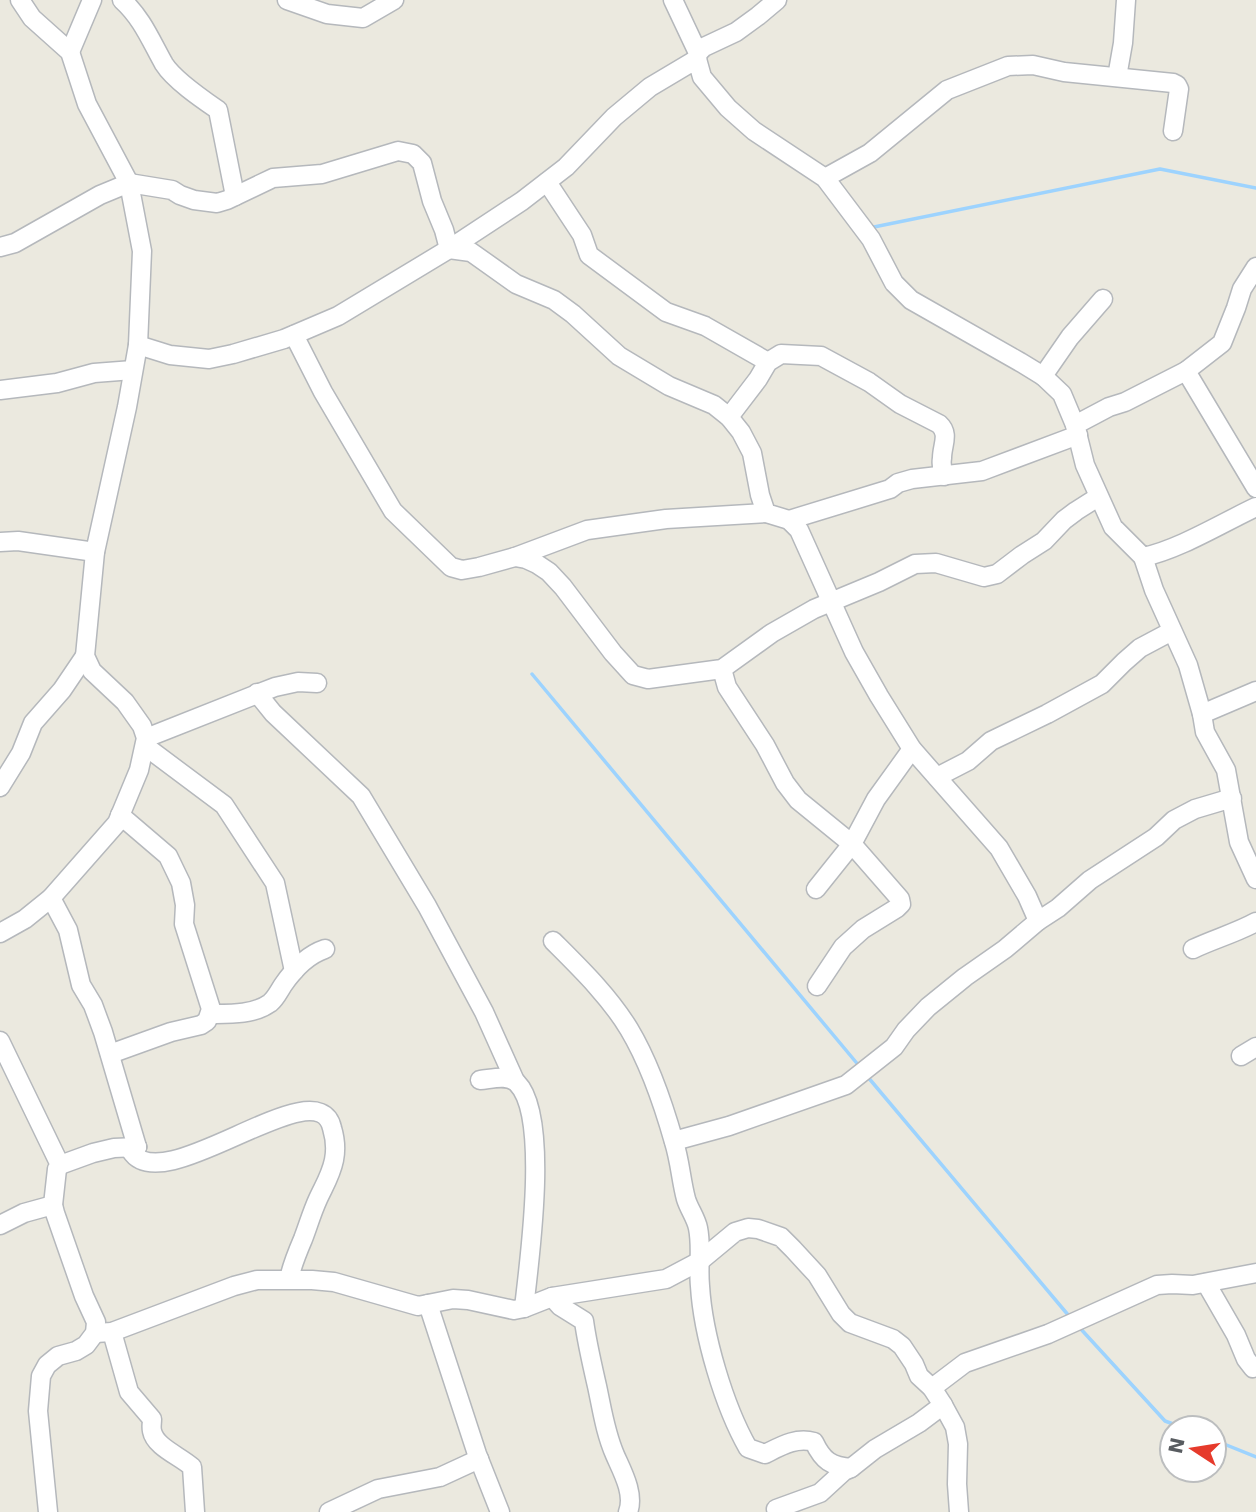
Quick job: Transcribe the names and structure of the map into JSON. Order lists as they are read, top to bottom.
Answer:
{
  "north": "left"
}
